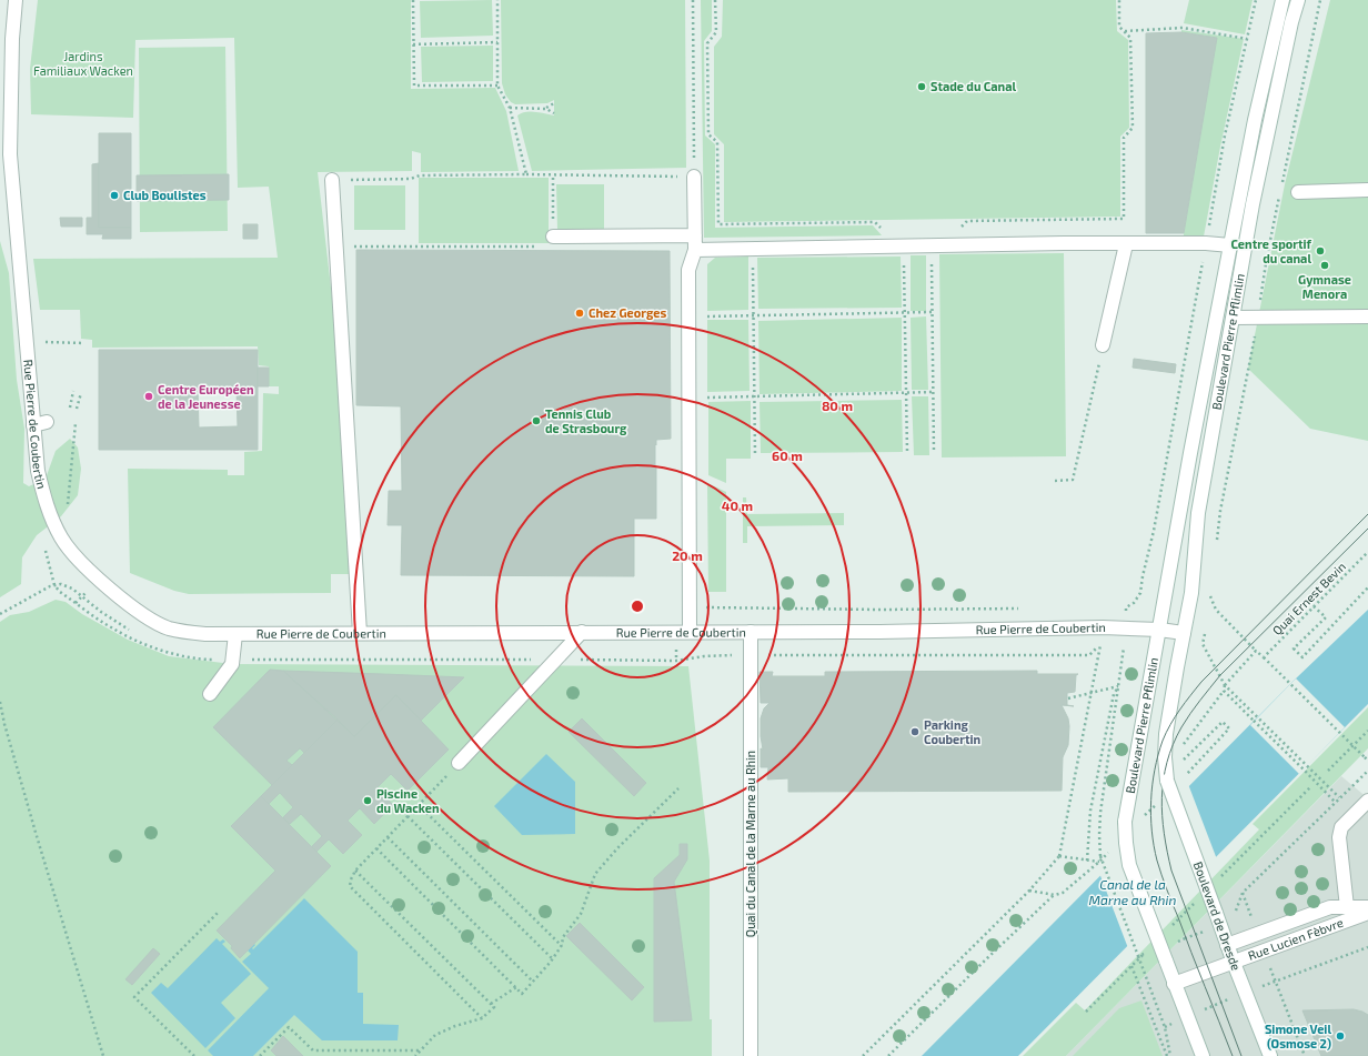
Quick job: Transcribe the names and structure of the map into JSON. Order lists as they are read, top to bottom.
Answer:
{
  "streets": {
    "street": [
      "Boulevard Pierre Pflimlin",
      "Rue Pierre de Coubertin",
      "Quai du Canal de la Marne au Rhin",
      "Boulevard de Dresde",
      "Rue Lucien Fèbvre"
    ],
    "path": ["Quai Ernest Bevin"]
  },
  "crossings": [
    ["Boulevard Pierre Pflimlin", "Rue Pierre de Coubertin"],
    ["Boulevard Pierre Pflimlin", "Boulevard de Dresde"],
    ["Boulevard Pierre Pflimlin", "Rue Lucien Fèbvre"],
    ["Rue Pierre de Coubertin", "Quai du Canal de la Marne au Rhin"],
    ["Boulevard de Dresde", "Rue Lucien Fèbvre"]
  ],
  "water": ["Canal de la Marne au Rhin"],
  "parks": ["Jardins Familiaux Wacken"],
  "places": [
    "Stade du Canal",
    "Club Boulistes",
    "Centre sportif du canal",
    "Gymnase Menora",
    "Chez Georges",
    "Centre Européen de la Jeunesse",
    "Tennis Club de Strasbourg",
    "Parking Coubertin",
    "Piscine du Wacken",
    "Simone Veil (Osmose 2)"
  ],
  "rings": [
    "80 m",
    "60 m",
    "40 m",
    "20 m"
  ]
}
